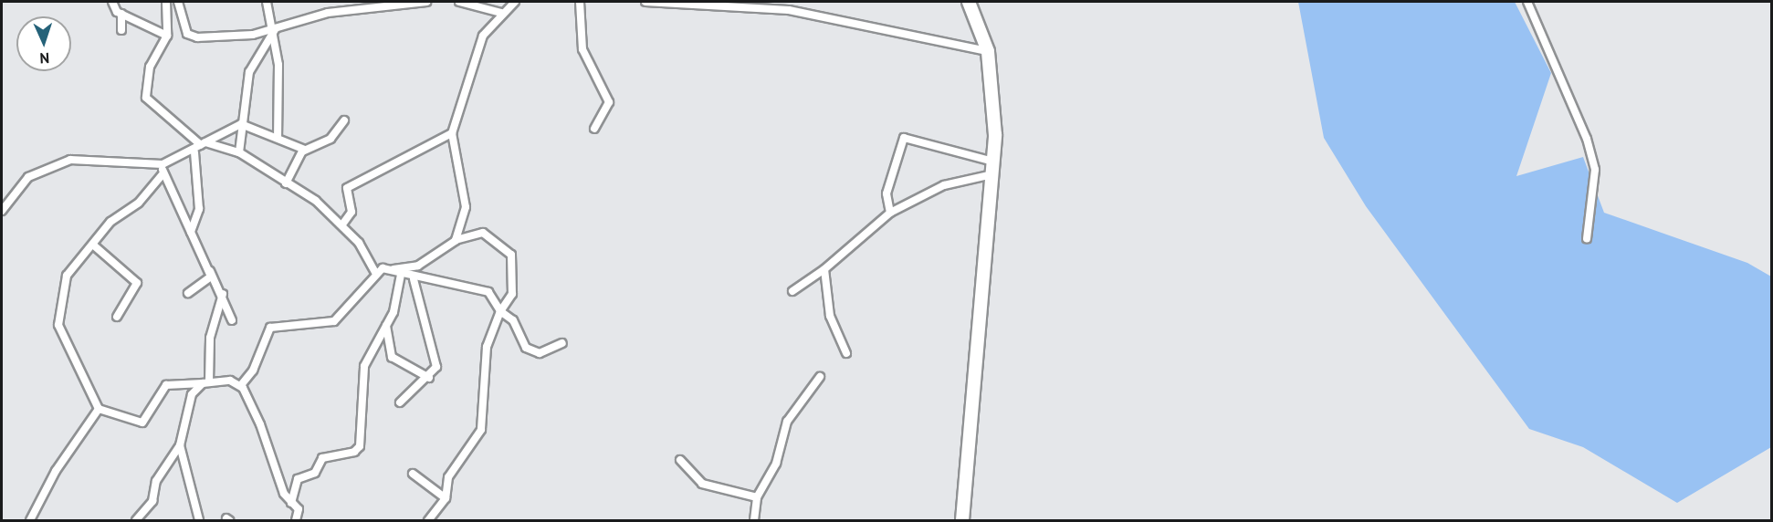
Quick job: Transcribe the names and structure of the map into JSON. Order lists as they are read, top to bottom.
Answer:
{
  "north": "bottom"
}
